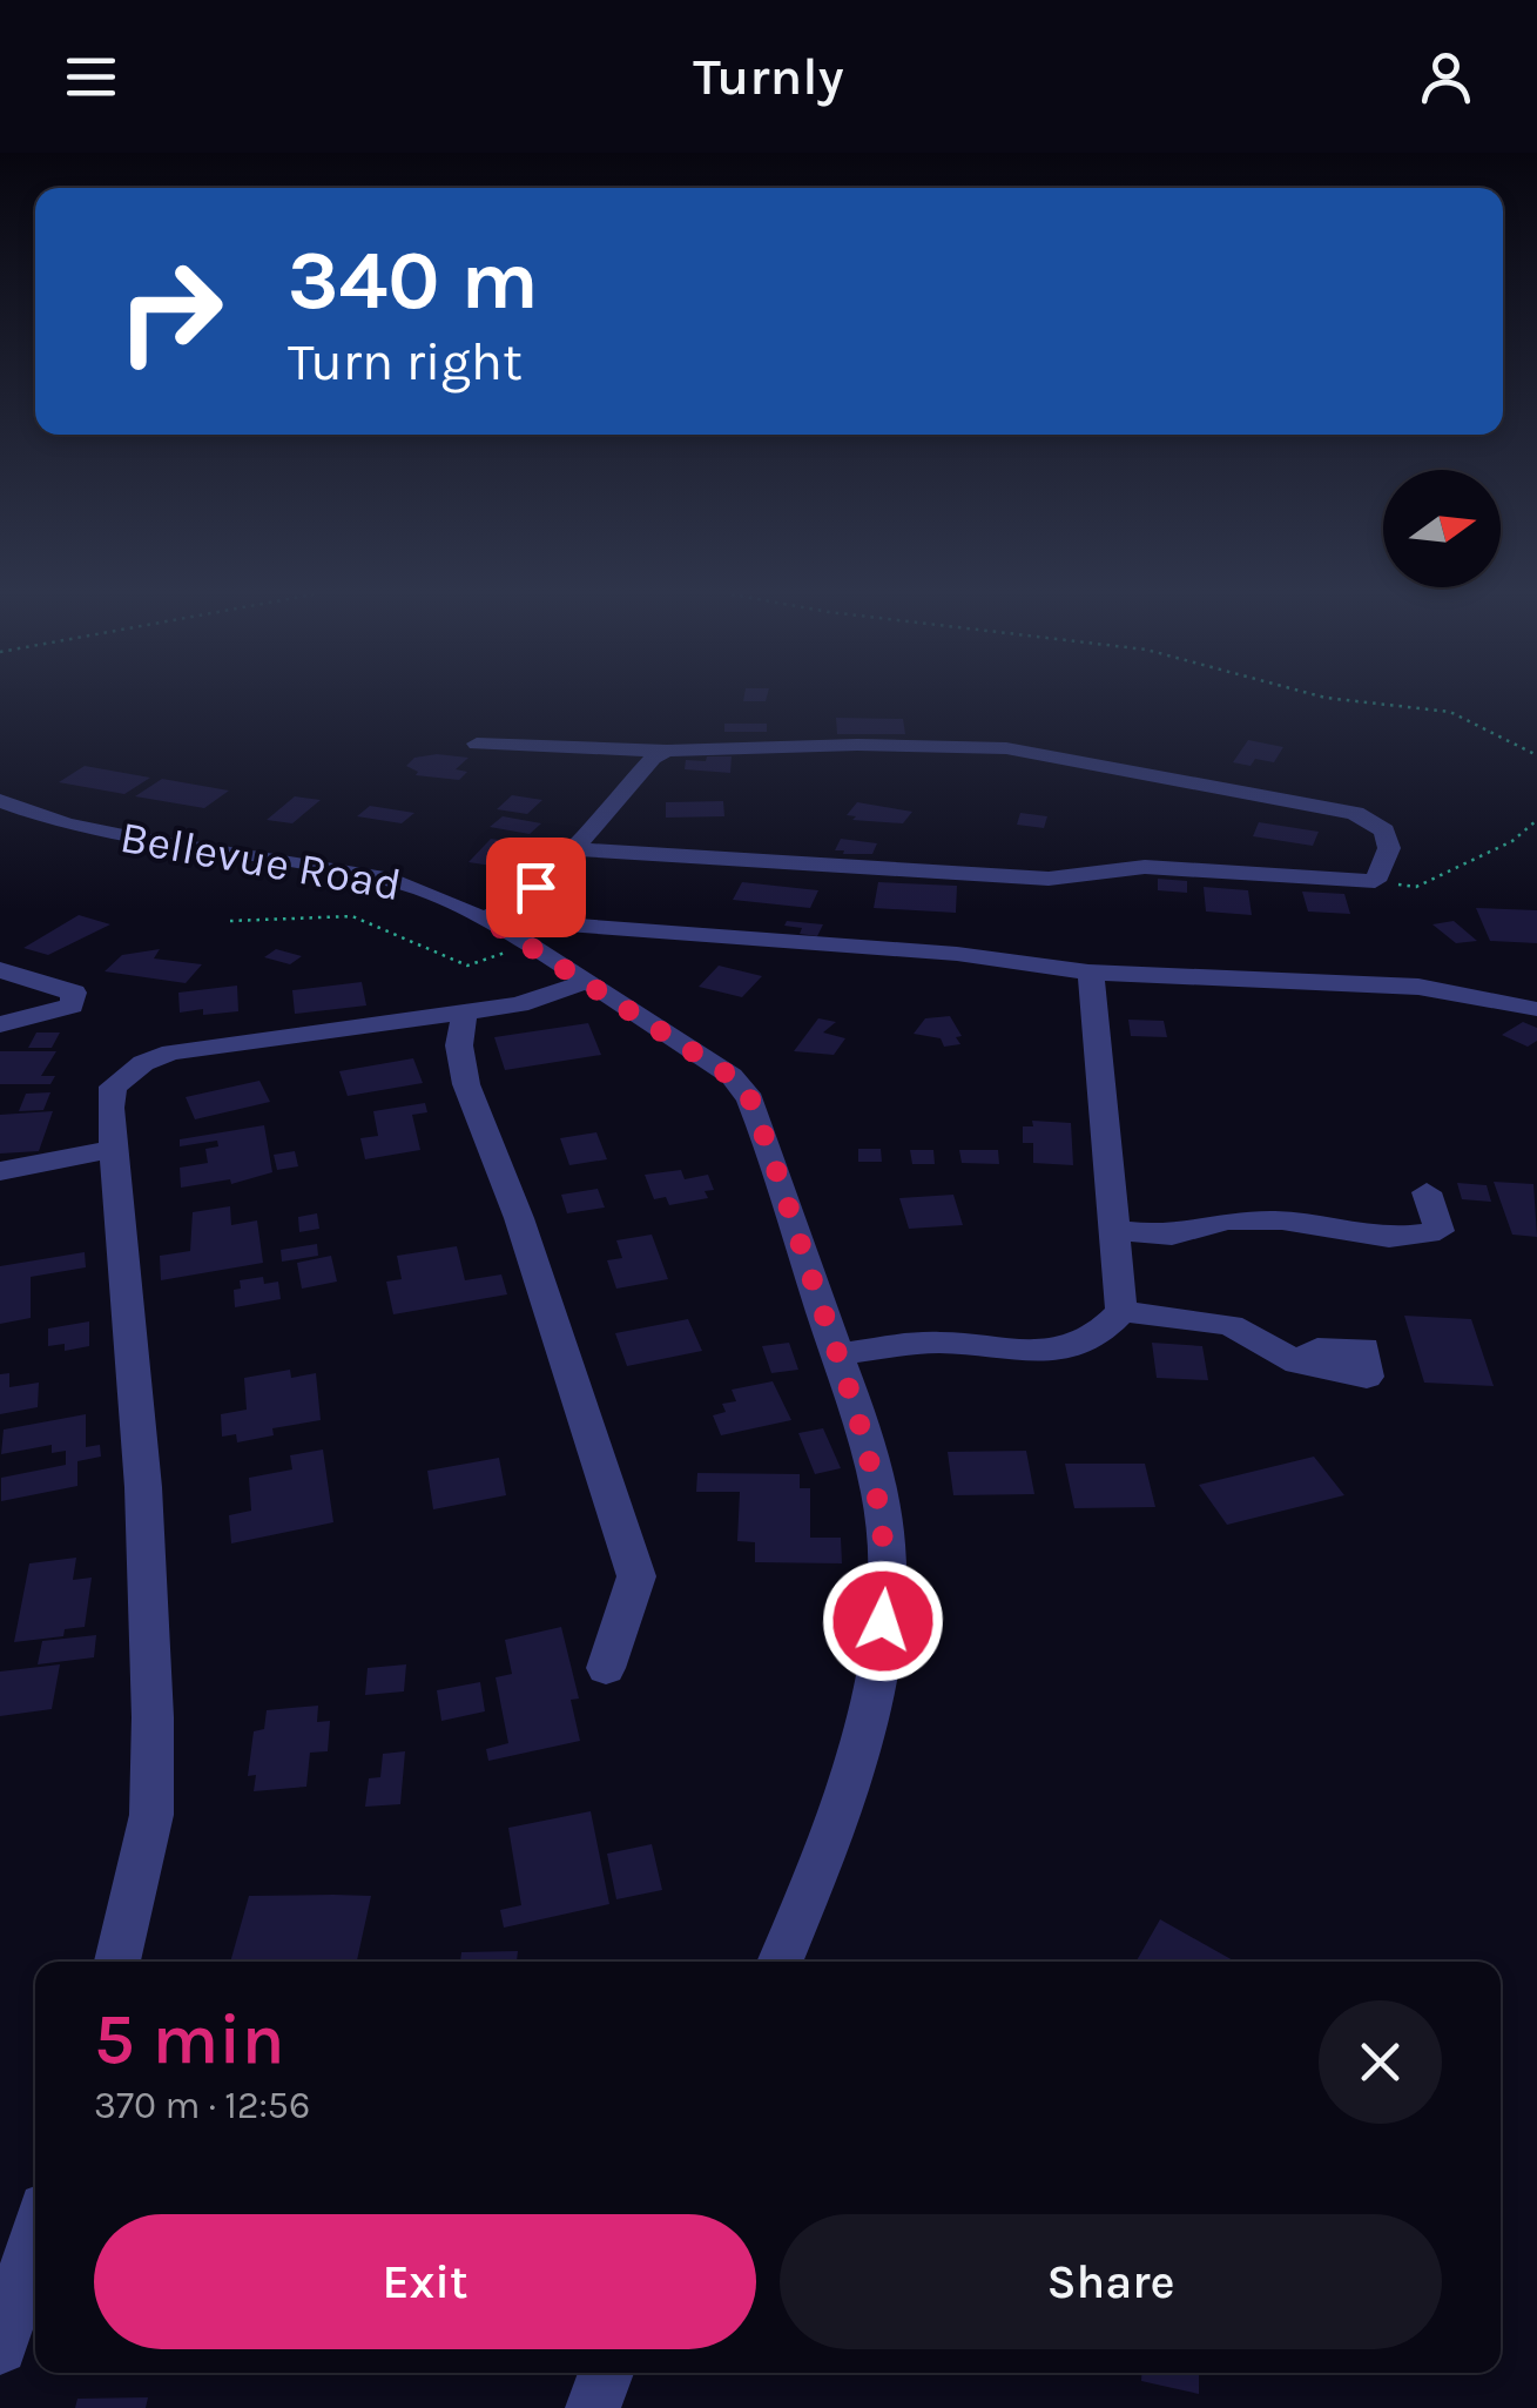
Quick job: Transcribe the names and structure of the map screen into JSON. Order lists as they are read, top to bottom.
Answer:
{
  "streets": {
    "street": ["Bellevue Road"]
  },
  "north": "right",
  "page": {
    "header": "Turnly",
    "turn": ["340 m", "Turn right"],
    "heading": ["5 min", "370 m · 12:56"],
    "buttons": ["Exit", "Share"]
  }
}
